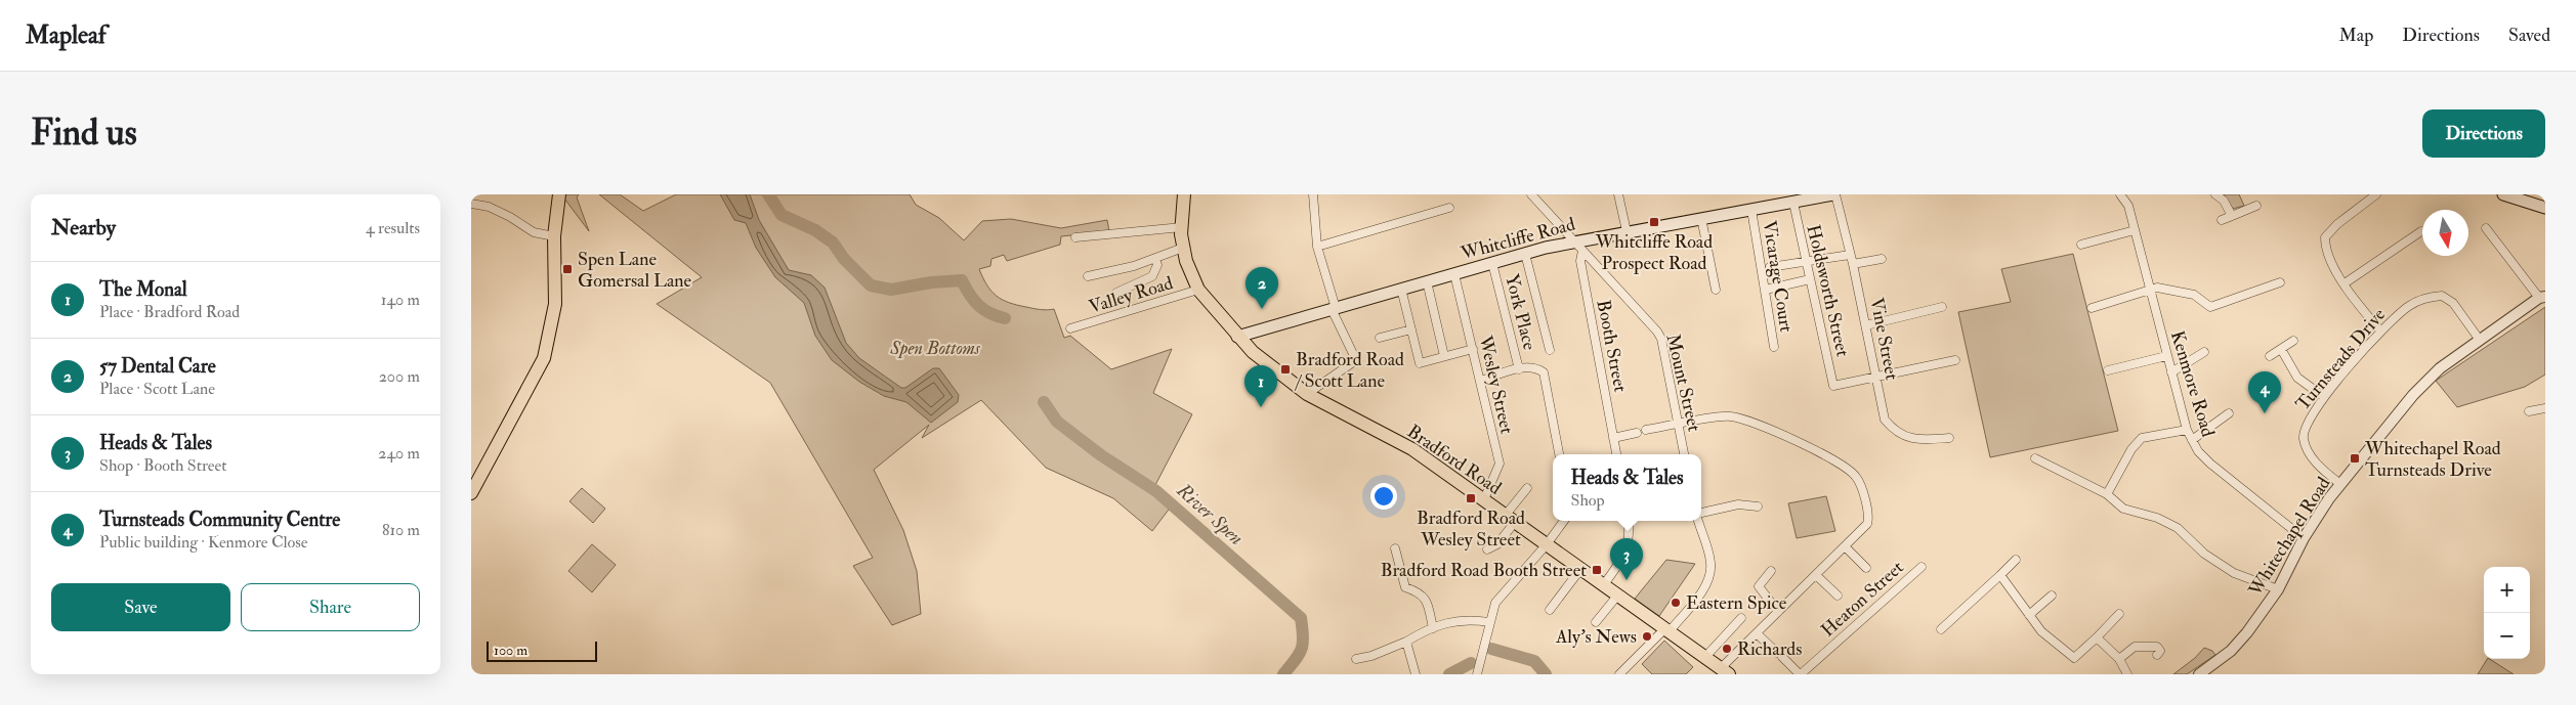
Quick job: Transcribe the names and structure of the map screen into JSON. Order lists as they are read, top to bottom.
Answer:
{
  "streets": {
    "main road": ["Whitcliffe Road", "Bradford Road"],
    "street": [
      "Vicarage Court",
      "Holdsworth Street",
      "Valley Road",
      "York Place",
      "Vine Street",
      "Booth Street",
      "Turnsteads Drive",
      "Mount Street",
      "Kenmore Road",
      "Wesley Street",
      "Whitechapel Road",
      "Heaton Street"
    ]
  },
  "crossings": [
    ["Whitcliffe Road", "Vicarage Court"],
    ["Whitcliffe Road", "Holdsworth Street"],
    ["Whitcliffe Road", "York Place"],
    ["Whitcliffe Road", "Vine Street"],
    ["Whitcliffe Road", "Booth Street"],
    ["Whitcliffe Road", "Mount Street"],
    ["Whitcliffe Road", "Wesley Street"],
    ["Whitcliffe Road", "Bradford Road"],
    ["Holdsworth Street", "Vine Street"],
    ["Valley Road", "Bradford Road"],
    ["Booth Street", "Mount Street"],
    ["Turnsteads Drive", "Whitechapel Road"],
    ["Kenmore Road", "Whitechapel Road"],
    ["Wesley Street", "Bradford Road"]
  ],
  "water": ["River Spen"],
  "parks": ["Spen Bottoms"],
  "places": {
    "transit": [
      "Whitcliffe Road Prospect Road",
      "Spen Lane Gomersal Lane",
      "Bradford Road / Scott Lane",
      "Whitechapel Road Turnsteads Drive",
      "Bradford Road Wesley Street",
      "Bradford Road Booth Street"
    ],
    "other": ["Eastern Spice", "Aly's News", "Richards"]
  },
  "scale_bar": "100 m",
  "north": "bottom",
  "page": {
    "header": "Mapleaf",
    "nav": ["Map", "Directions", "Saved"],
    "buttons": [
      "Directions",
      ["Save", "Share"]
    ],
    "title": "Find us",
    "heading": ["Nearby", "4 results"],
    "list": [
      {
        "mark": "1",
        "name": "The Monal",
        "note": "Place · Bradford Road",
        "value": "140 m"
      },
      {
        "mark": "2",
        "name": "57 Dental Care",
        "note": "Place · Scott Lane",
        "value": "200 m"
      },
      {
        "mark": "3",
        "name": "Heads & Tales",
        "note": "Shop · Booth Street",
        "value": "240 m"
      },
      {
        "mark": "4",
        "name": "Turnsteads Community Centre",
        "note": "Public building · Kenmore Close",
        "value": "810 m"
      }
    ],
    "pins": [
      "2",
      "1",
      "4",
      "3"
    ],
    "popup": ["Heads & Tales", "Shop"],
    "map_buttons": ["+", "−"],
    "scale": "100 m"
  }
}
